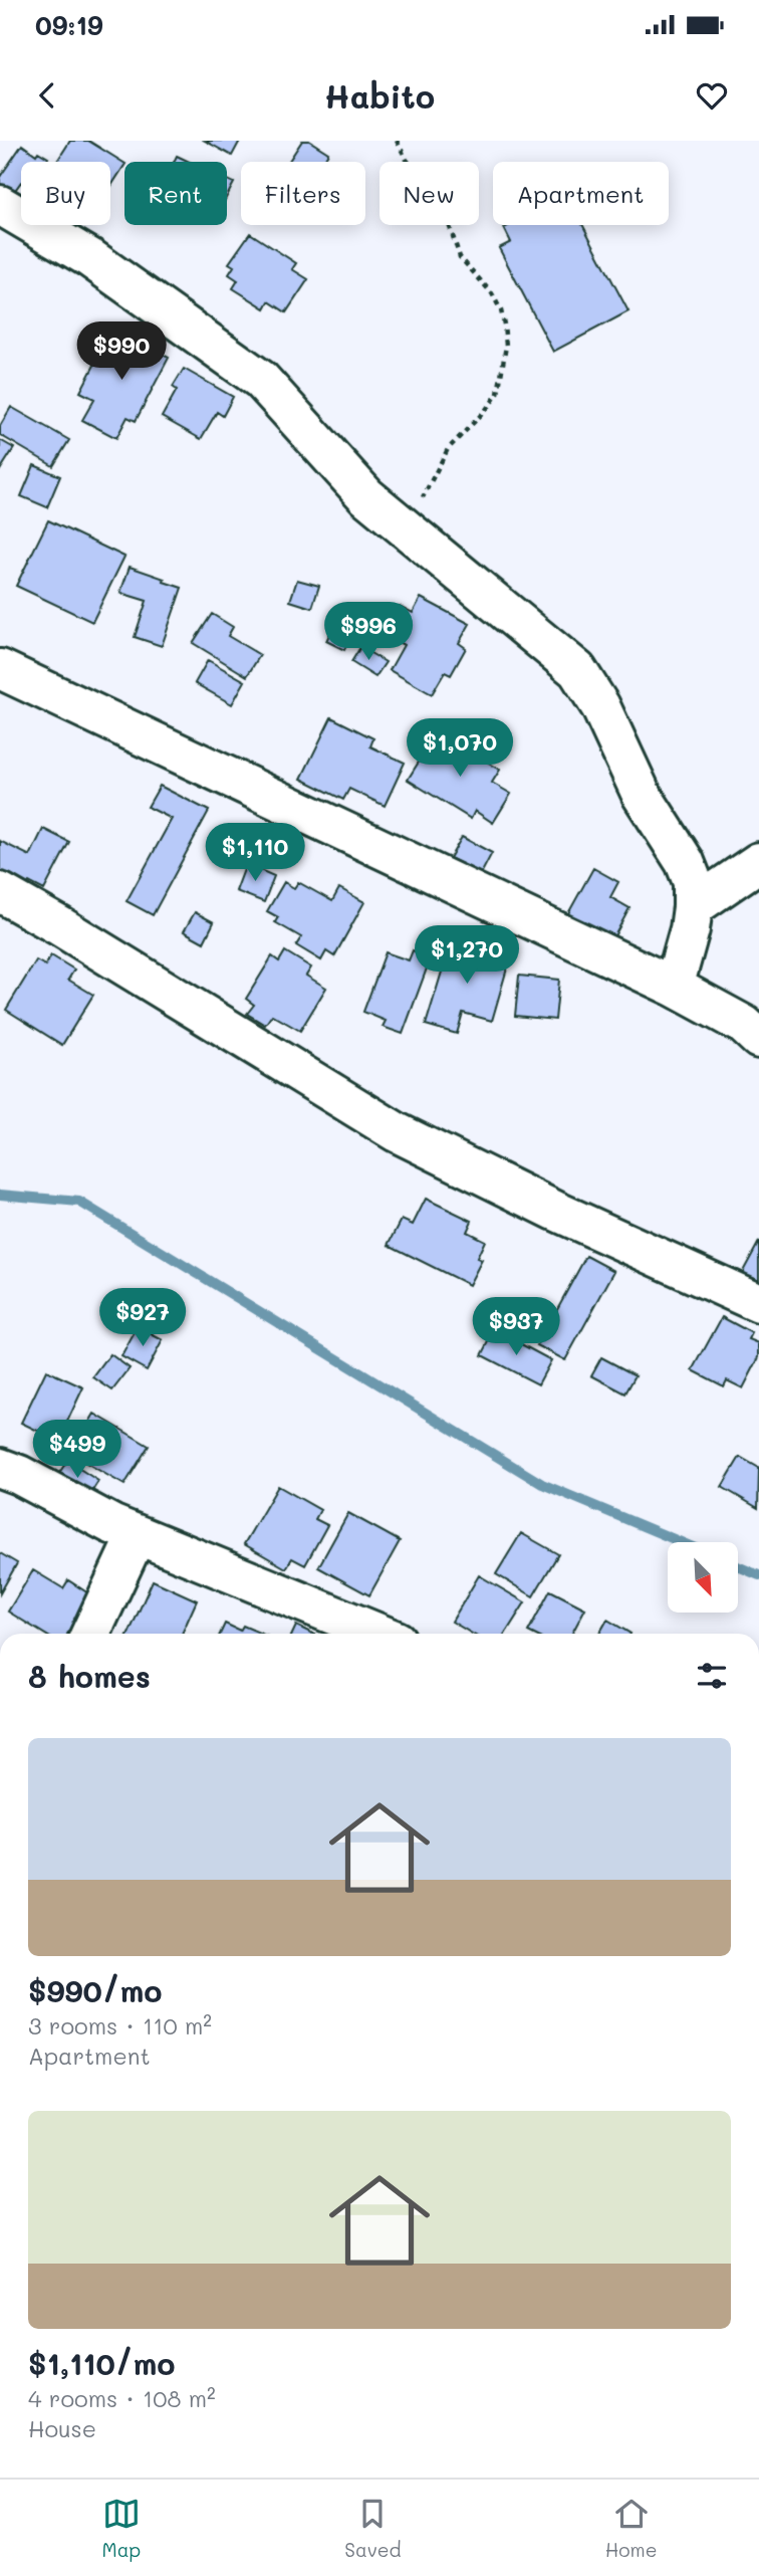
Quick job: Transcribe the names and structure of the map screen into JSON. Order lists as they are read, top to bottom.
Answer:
{
  "north": "bottom right",
  "page": {
    "status": "09:19",
    "header": "Habito",
    "chip": [
      "Buy",
      "Rent",
      "Filters",
      "New",
      "Apartment"
    ],
    "price": [
      "$990",
      "$996",
      "$1,070",
      "$1,110",
      "$1,270",
      "$927",
      "$937",
      "$499"
    ],
    "heading": "8 homes",
    "list": [
      {
        "name": "$990/mo",
        "note": "3 rooms · 110 m² · Apartment"
      },
      {
        "name": "$1,110/mo",
        "note": "4 rooms · 108 m² · House"
      }
    ],
    "tabs": ["Map", "Saved", "Home"]
  }
}
